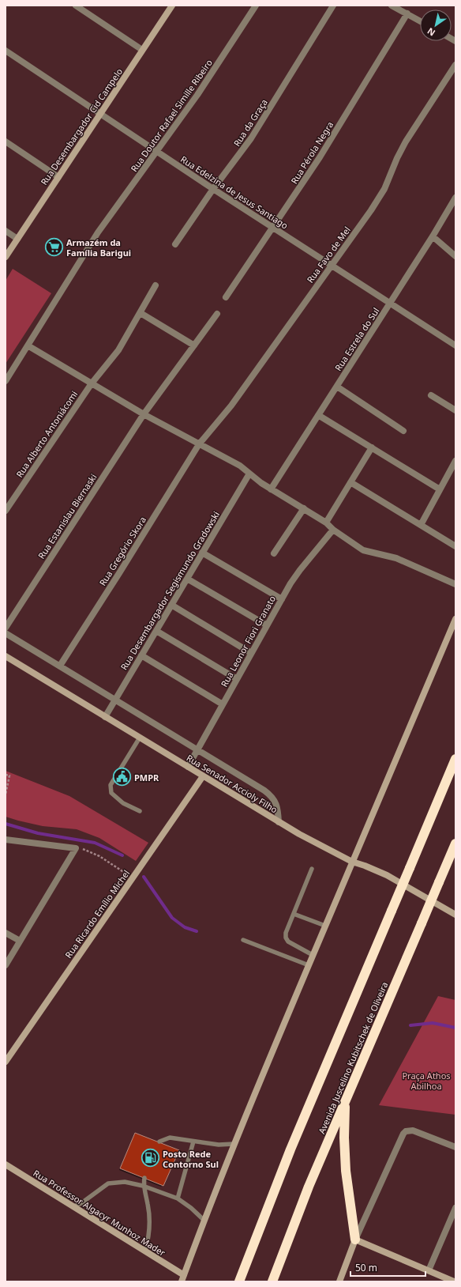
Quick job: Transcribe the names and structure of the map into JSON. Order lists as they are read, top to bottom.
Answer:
{
  "streets": {
    "highway": ["Avenida Juscelino Kubitschek de Oliveira"],
    "street": [
      "Rua Doutor Rafael Simille Ribeiro",
      "Rua da Graça",
      "Rua Desembargador Cid Campelo",
      "Rua Pérola Negra",
      "Rua Edelzina de Jesus Santiago",
      "Rua Favo de Mel",
      "Rua Estrela do Sul",
      "Rua Alberto Antoniácomi",
      "Rua Estanislau Biernaski",
      "Rua Gregório Skora",
      "Rua Desembargador Segismundo Gradowski",
      "Rua Leonor Fiori Granato",
      "Rua Senador Accioly Filho",
      "Rua Ricardo Emílio Michel",
      "Rua Professor Algacyr Munhoz Mader"
    ]
  },
  "crossings": [
    ["Rua Doutor Rafael Simille Ribeiro", "Rua Edelzina de Jesus Santiago"],
    ["Rua da Graça", "Rua Edelzina de Jesus Santiago"],
    ["Rua Desembargador Cid Campelo", "Rua Edelzina de Jesus Santiago"],
    ["Rua Pérola Negra", "Rua Edelzina de Jesus Santiago"],
    ["Rua Edelzina de Jesus Santiago", "Rua Favo de Mel"],
    ["Rua Edelzina de Jesus Santiago", "Rua Estrela do Sul"],
    ["Rua Favo de Mel", "Rua Gregório Skora"],
    ["Rua Desembargador Segismundo Gradowski", "Rua Senador Accioly Filho"],
    ["Rua Leonor Fiori Granato", "Rua Senador Accioly Filho"],
    ["Rua Senador Accioly Filho", "Rua Ricardo Emílio Michel"]
  ],
  "parks": ["Praça Athos Abilhoa"],
  "places": {
    "supermarket": ["Armazém da Família Barigui"],
    "public building": ["PMPR"],
    "fuel station": ["Posto Rede Contorno Sul"]
  },
  "scale_bar": "50 m",
  "north": "bottom left"
}
